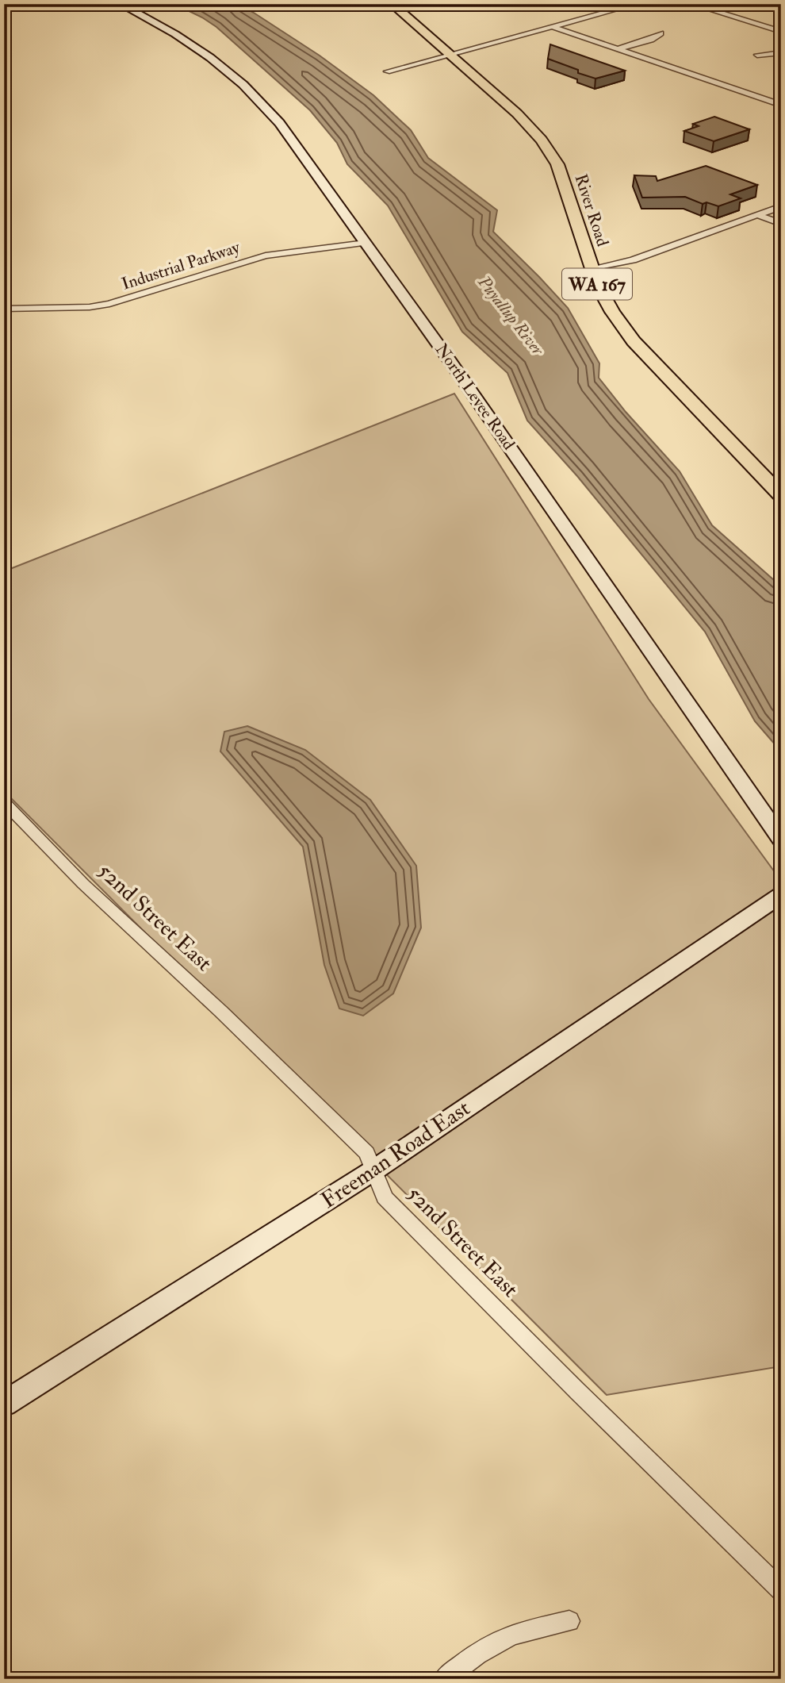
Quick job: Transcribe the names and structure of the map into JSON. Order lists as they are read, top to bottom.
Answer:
{
  "streets": {
    "main road": ["River Road", "WA 167"],
    "street": [
      "Industrial Parkway",
      "North Levee Road",
      "52nd Street East",
      "Freeman Road East"
    ]
  },
  "crossings": [
    ["Industrial Parkway", "North Levee Road"],
    ["52nd Street East", "Freeman Road East"]
  ],
  "water": ["Puyallup River"]
}
